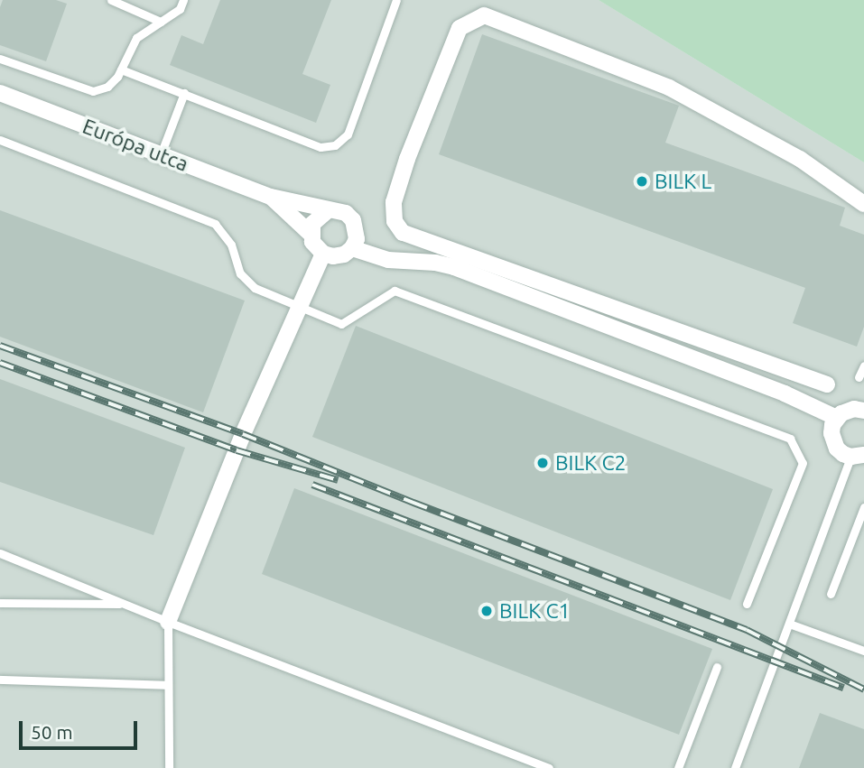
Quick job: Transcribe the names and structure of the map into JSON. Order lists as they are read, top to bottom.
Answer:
{
  "streets": {
    "street": ["Európa utca"]
  },
  "places": ["BILK L", "BILK C2", "BILK C1"],
  "scale_bar": "50 m"
}
